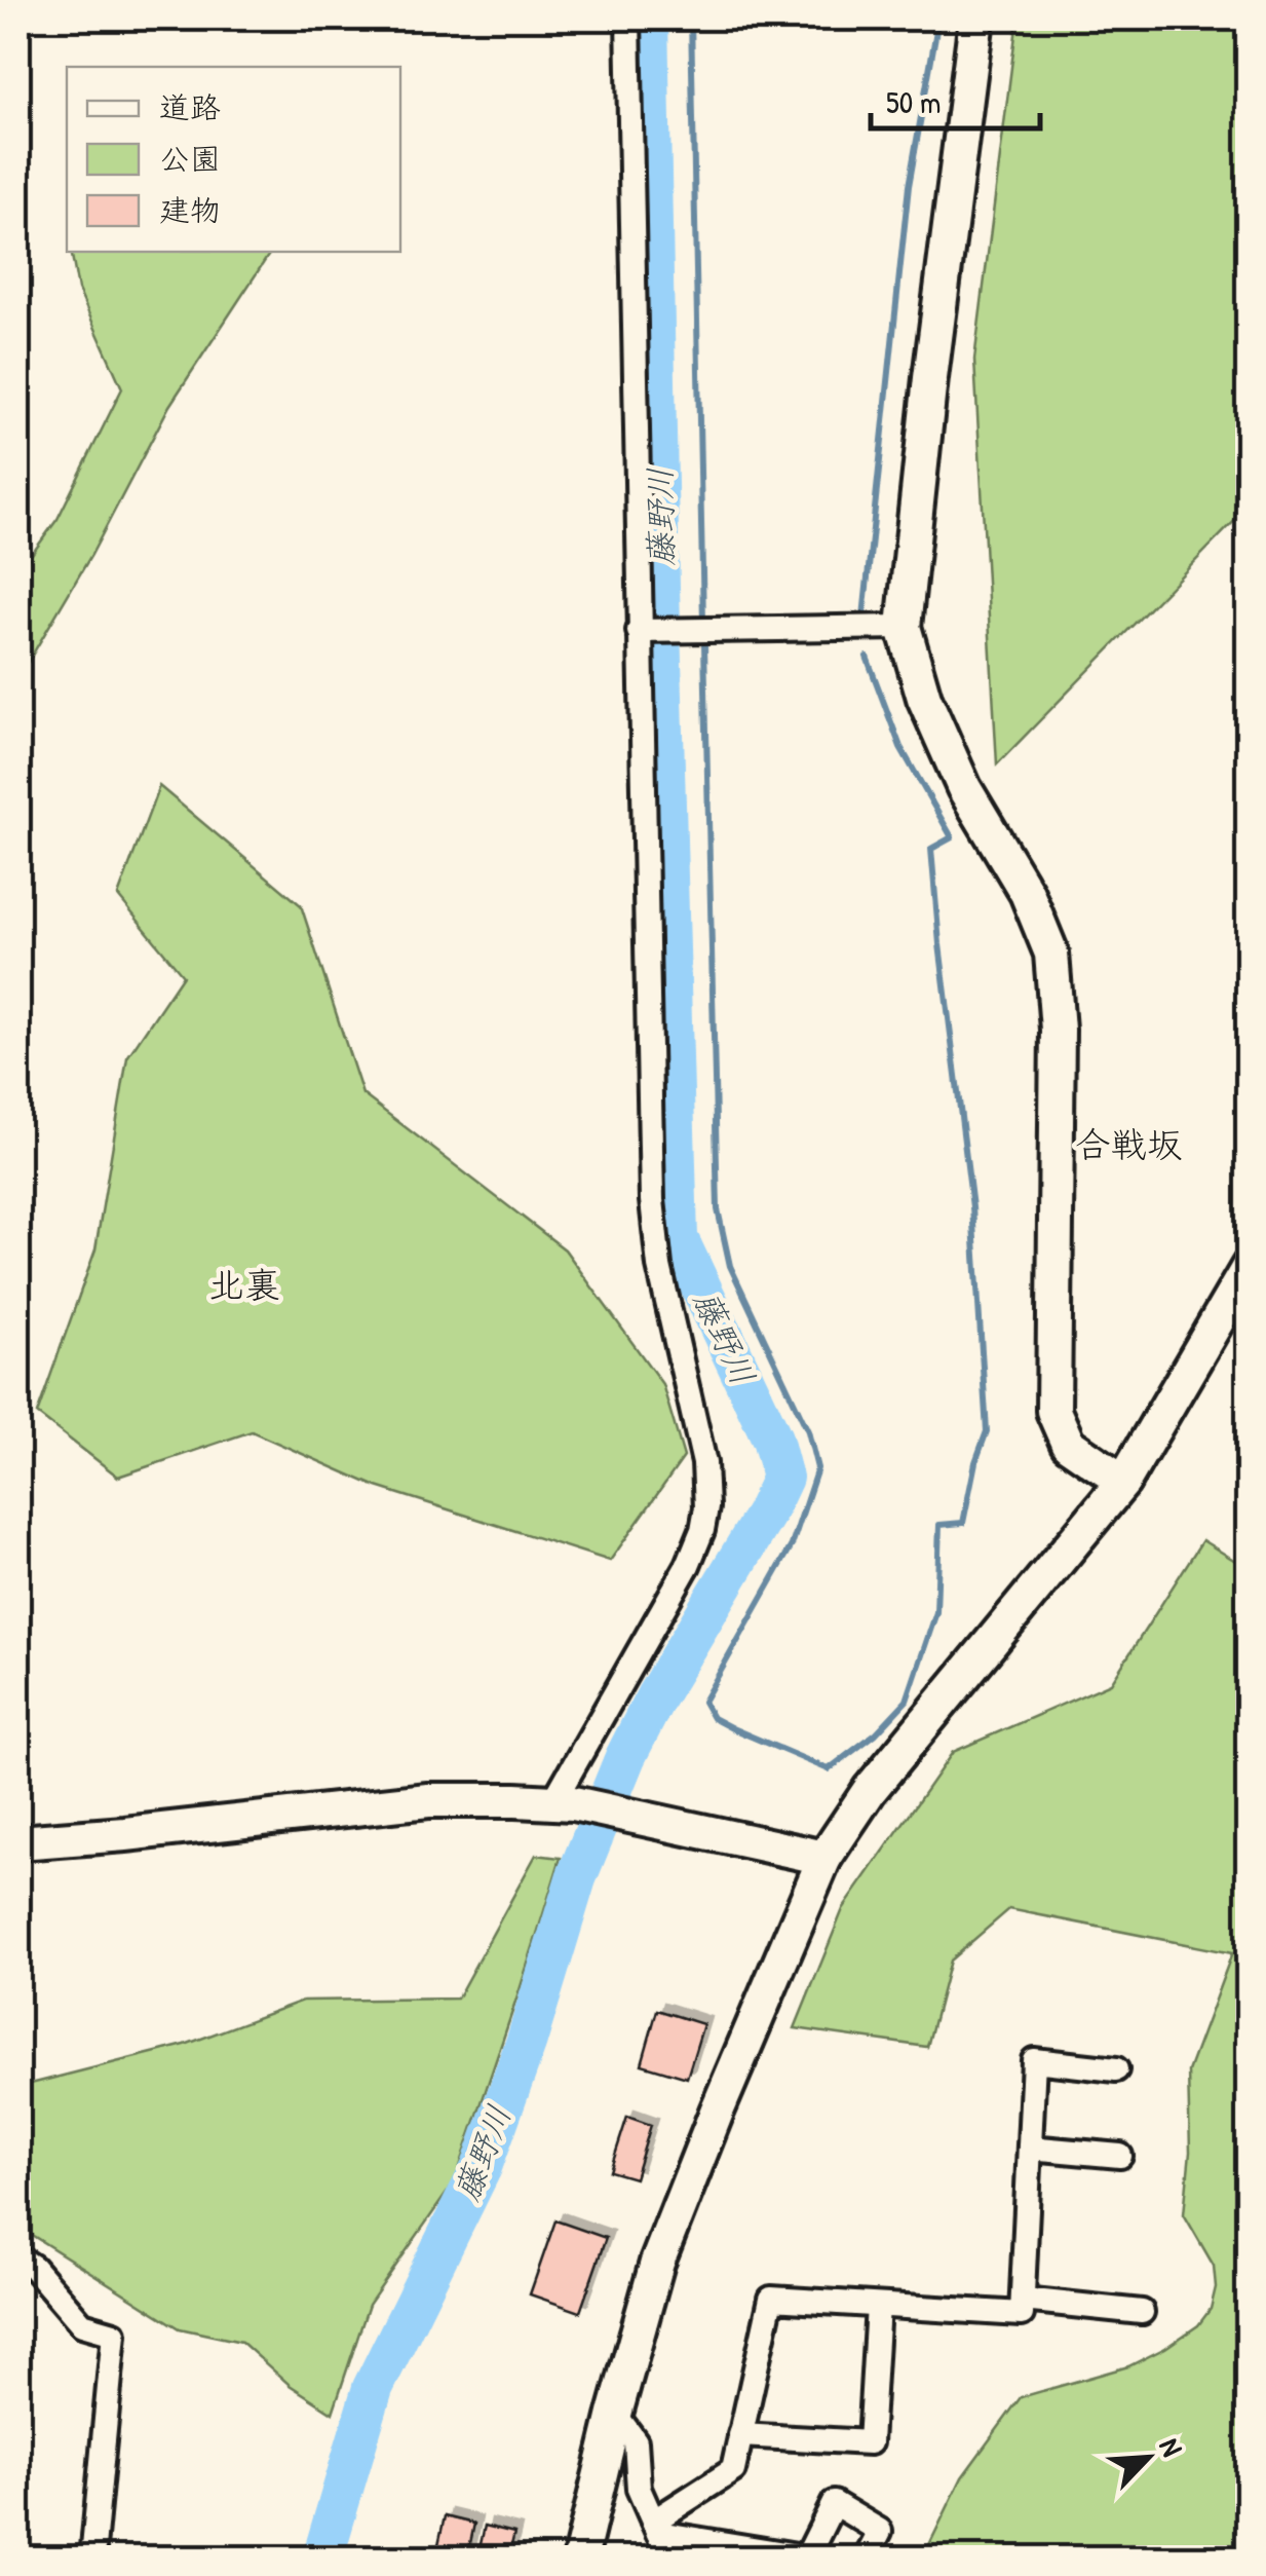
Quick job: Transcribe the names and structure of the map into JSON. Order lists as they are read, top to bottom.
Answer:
{
  "districts": ["合戦坂", "北裏"],
  "water": ["藤野川"],
  "legend": ["道路", "公園", "建物"],
  "scale_bar": "50 m",
  "north": "top right"
}
